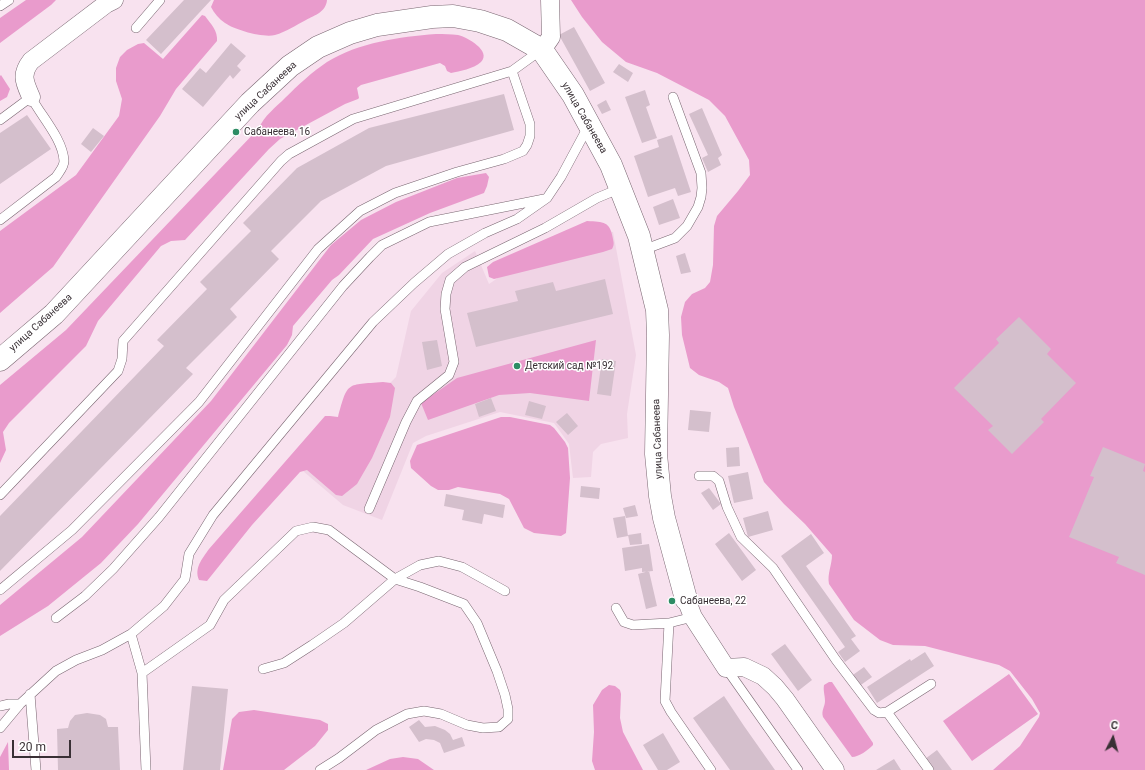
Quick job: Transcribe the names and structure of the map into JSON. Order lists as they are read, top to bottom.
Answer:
{
  "streets": {
    "street": ["улица Сабанеева"]
  },
  "places": ["Сабанеева, 16", "Детский сад №192", "Сабанеева, 22"],
  "scale_bar": "20 m",
  "north": "top"
}
